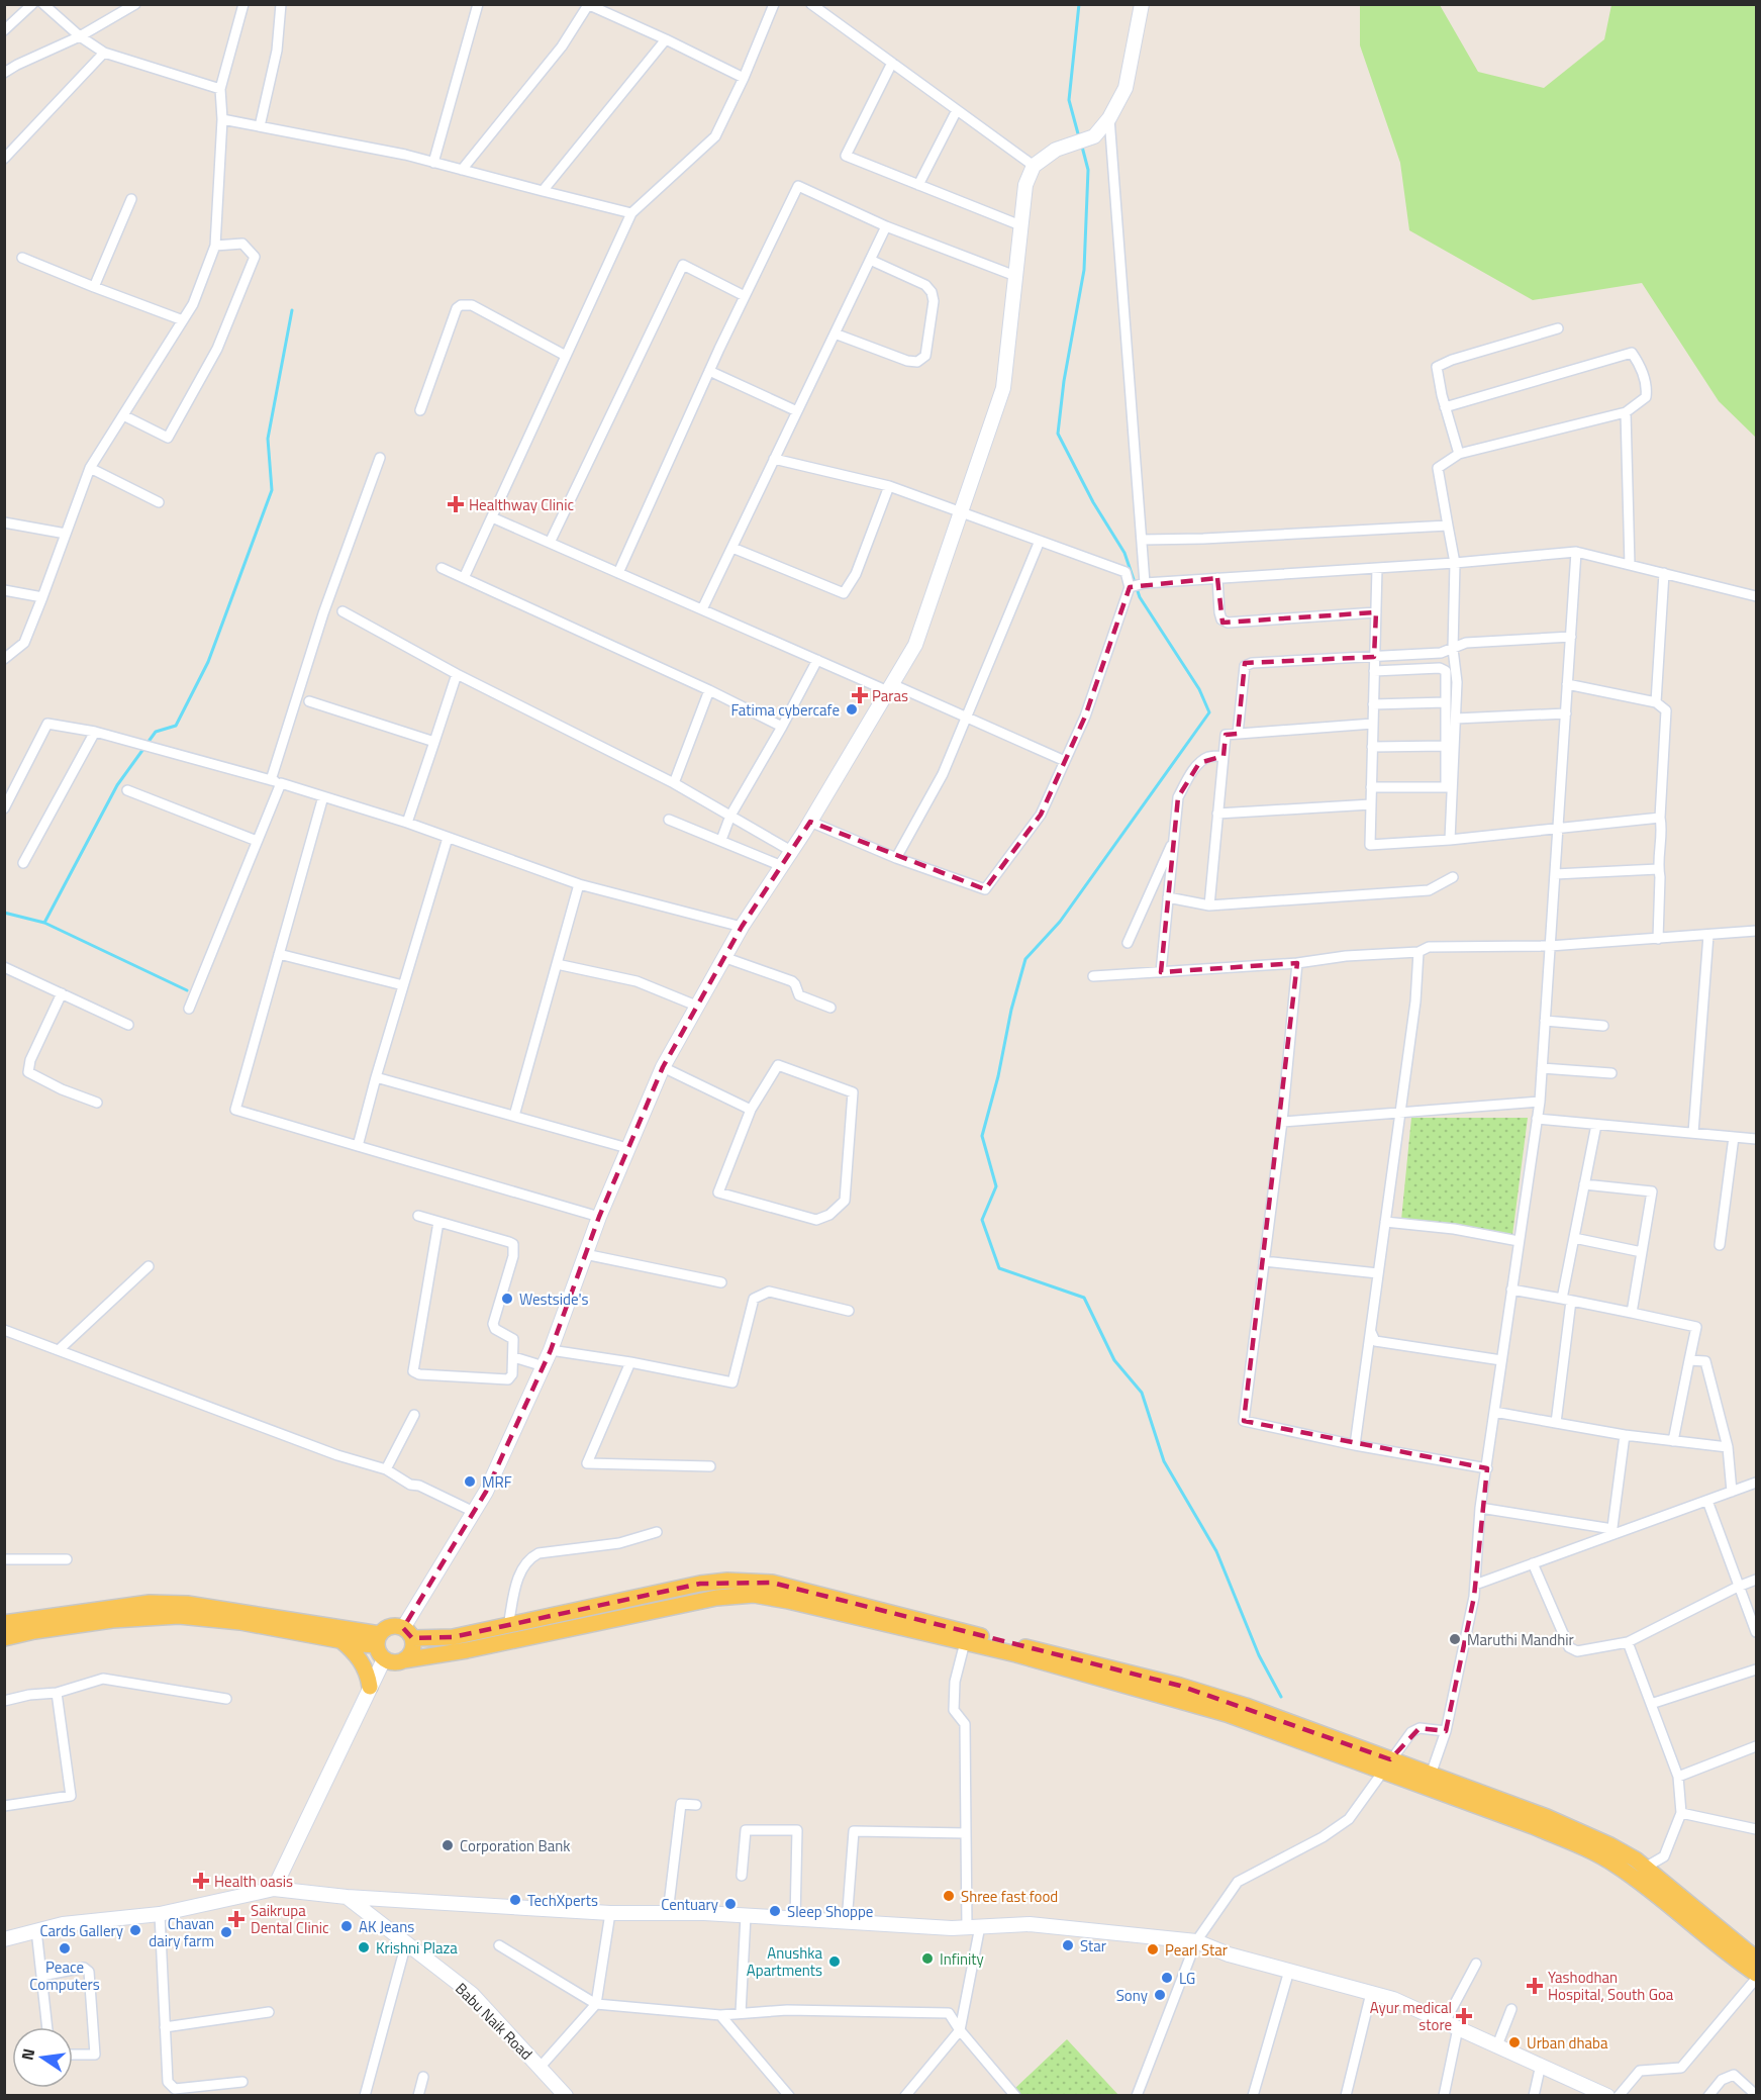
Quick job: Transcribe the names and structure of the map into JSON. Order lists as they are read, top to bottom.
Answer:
{
  "streets": {
    "main road": ["Babu Naik Road"]
  },
  "places": {
    "health": [
      "Healthway Clinic",
      "Paras",
      "Health oasis",
      "Saikrupa Dental Clinic",
      "Yashodhan Hospital, South Goa",
      "Ayur medical store"
    ],
    "other": [
      "Fatima cybercafe",
      "Westside's",
      "MRF",
      "Maruthi Mandhir",
      "Corporation Bank",
      "Shree fast food",
      "TechXperts",
      "Centuary",
      "Sleep Shoppe",
      "AK Jeans",
      "Cards Gallery",
      "Chavan dairy farm",
      "Star",
      "Krishni Plaza",
      "Peace Computers",
      "Pearl Star",
      "Infinity",
      "Anushka Apartments",
      "LG",
      "Sony",
      "Urban dhaba"
    ]
  },
  "north": "left"
}
